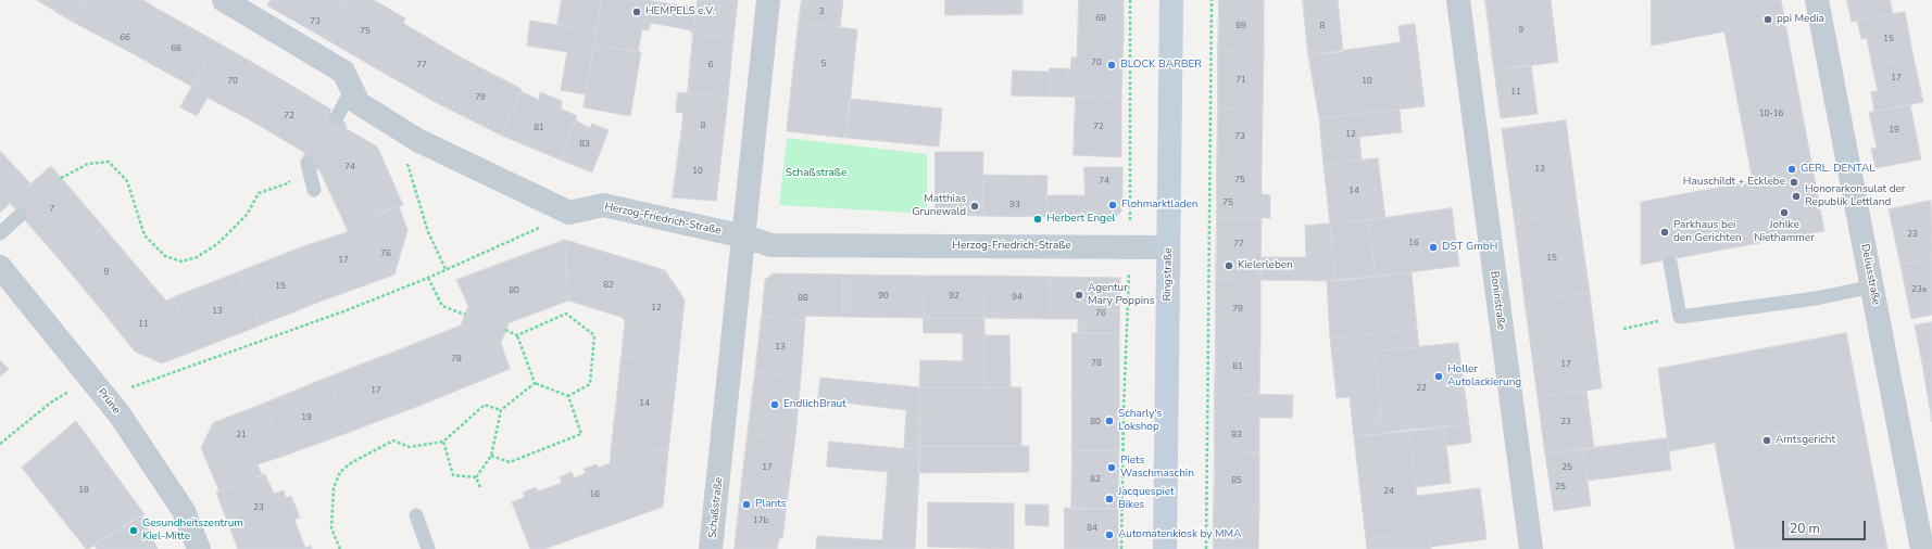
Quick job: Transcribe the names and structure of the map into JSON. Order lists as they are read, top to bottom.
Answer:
{
  "streets": {
    "main road": ["Ringstraße"],
    "street": [
      "Herzog-Friedrich-Straße",
      "Deliusstraße",
      "Boninstraße",
      "Prüne",
      "Schaßstraße"
    ]
  },
  "crossings": [
    ["Herzog-Friedrich-Straße", "Ringstraße"],
    ["Herzog-Friedrich-Straße", "Schaßstraße"]
  ],
  "parks": ["Schaßstraße"],
  "places": [
    "HEMPELS e.V.",
    "ppi Media",
    "BLOCK BARBER",
    "GERL. DENTAL",
    "Hauschildt + Ecklebe",
    "Honorarkonsulat der Republik Lettland",
    "Flohmarktladen",
    "Matthias Grunewald",
    "Johlke Niethammer",
    "Herbert Engel",
    "Parkhaus bei den Gerichten",
    "DST GmbH",
    "Kielerleben",
    "Agentur Mary Poppins",
    "Holler Autolackierung",
    "EndlichBraut",
    "Scharly's Lokshop",
    "Amtsgericht",
    "Piets Waschmaschin",
    "Jacquespiet Bikes",
    "Plants",
    "Gesundheitszentrum Kiel-Mitte",
    "Automatenkiosk by MMA"
  ],
  "house_numbers": [
    "3",
    "68",
    "73",
    "69",
    "8",
    "9",
    "75",
    "66",
    "15",
    "68",
    "70",
    "5",
    "77",
    "6",
    "17",
    "71",
    "70",
    "10",
    "11",
    "79",
    "10-16",
    "72",
    "8",
    "72",
    "81",
    "19",
    "12",
    "73",
    "83",
    "74",
    "13",
    "10",
    "75",
    "74",
    "14",
    "75",
    "93",
    "7",
    "23",
    "16",
    "77",
    "76",
    "15",
    "17",
    "9",
    "82",
    "15",
    "23a",
    "80",
    "90",
    "92",
    "94",
    "88",
    "12",
    "79",
    "13",
    "76",
    "11",
    "13",
    "78",
    "78",
    "17",
    "81",
    "22",
    "17",
    "14",
    "19",
    "80",
    "23",
    "21",
    "83",
    "17",
    "25",
    "82",
    "85",
    "25",
    "18",
    "24",
    "16",
    "23",
    "17b",
    "84"
  ],
  "scale_bar": "20 m"
}
